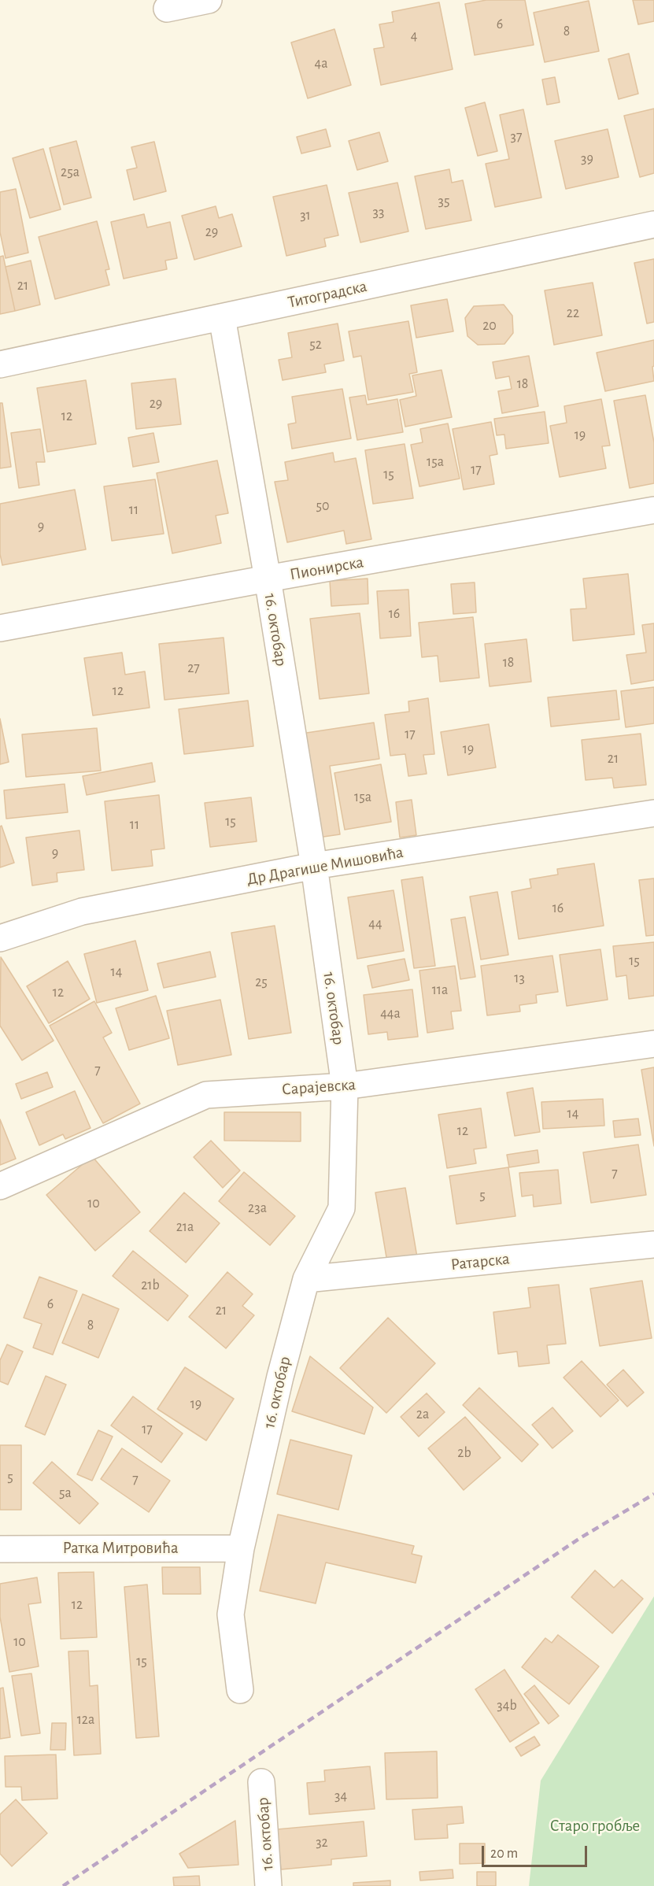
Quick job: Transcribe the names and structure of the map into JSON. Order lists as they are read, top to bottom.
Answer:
{
  "streets": {
    "street": [
      "Титоградска",
      "Пионирска",
      "16. октобар",
      "Др Драгише Мишовића",
      "Сарајевска",
      "Ратарска",
      "Ратка Митровића"
    ]
  },
  "crossings": [
    ["Титоградска", "16. октобар"],
    ["Пионирска", "16. октобар"],
    ["16. октобар", "Др Драгише Мишовића"],
    ["16. октобар", "Сарајевска"],
    ["16. октобар", "Ратарска"],
    ["16. октобар", "Ратка Митровића"]
  ],
  "parks": ["Старо гробље"],
  "house_numbers": [
    "6",
    "8",
    "4",
    "4a",
    "37",
    "39",
    "25a",
    "35",
    "33",
    "31",
    "29",
    "21",
    "22",
    "20",
    "52",
    "18",
    "29",
    "12",
    "19",
    "15a",
    "17",
    "15",
    "50",
    "11",
    "9",
    "16",
    "18",
    "27",
    "12",
    "17",
    "19",
    "21",
    "15a",
    "15",
    "11",
    "9",
    "16",
    "44",
    "15",
    "14",
    "13",
    "25",
    "11a",
    "12",
    "44a",
    "7",
    "14",
    "12",
    "7",
    "5",
    "10",
    "23a",
    "21a",
    "21b",
    "6",
    "21",
    "8",
    "19",
    "2a",
    "17",
    "2b",
    "5",
    "7",
    "5a",
    "12",
    "10",
    "15",
    "34b",
    "12a",
    "34",
    "32"
  ],
  "scale_bar": "20 m"
}
